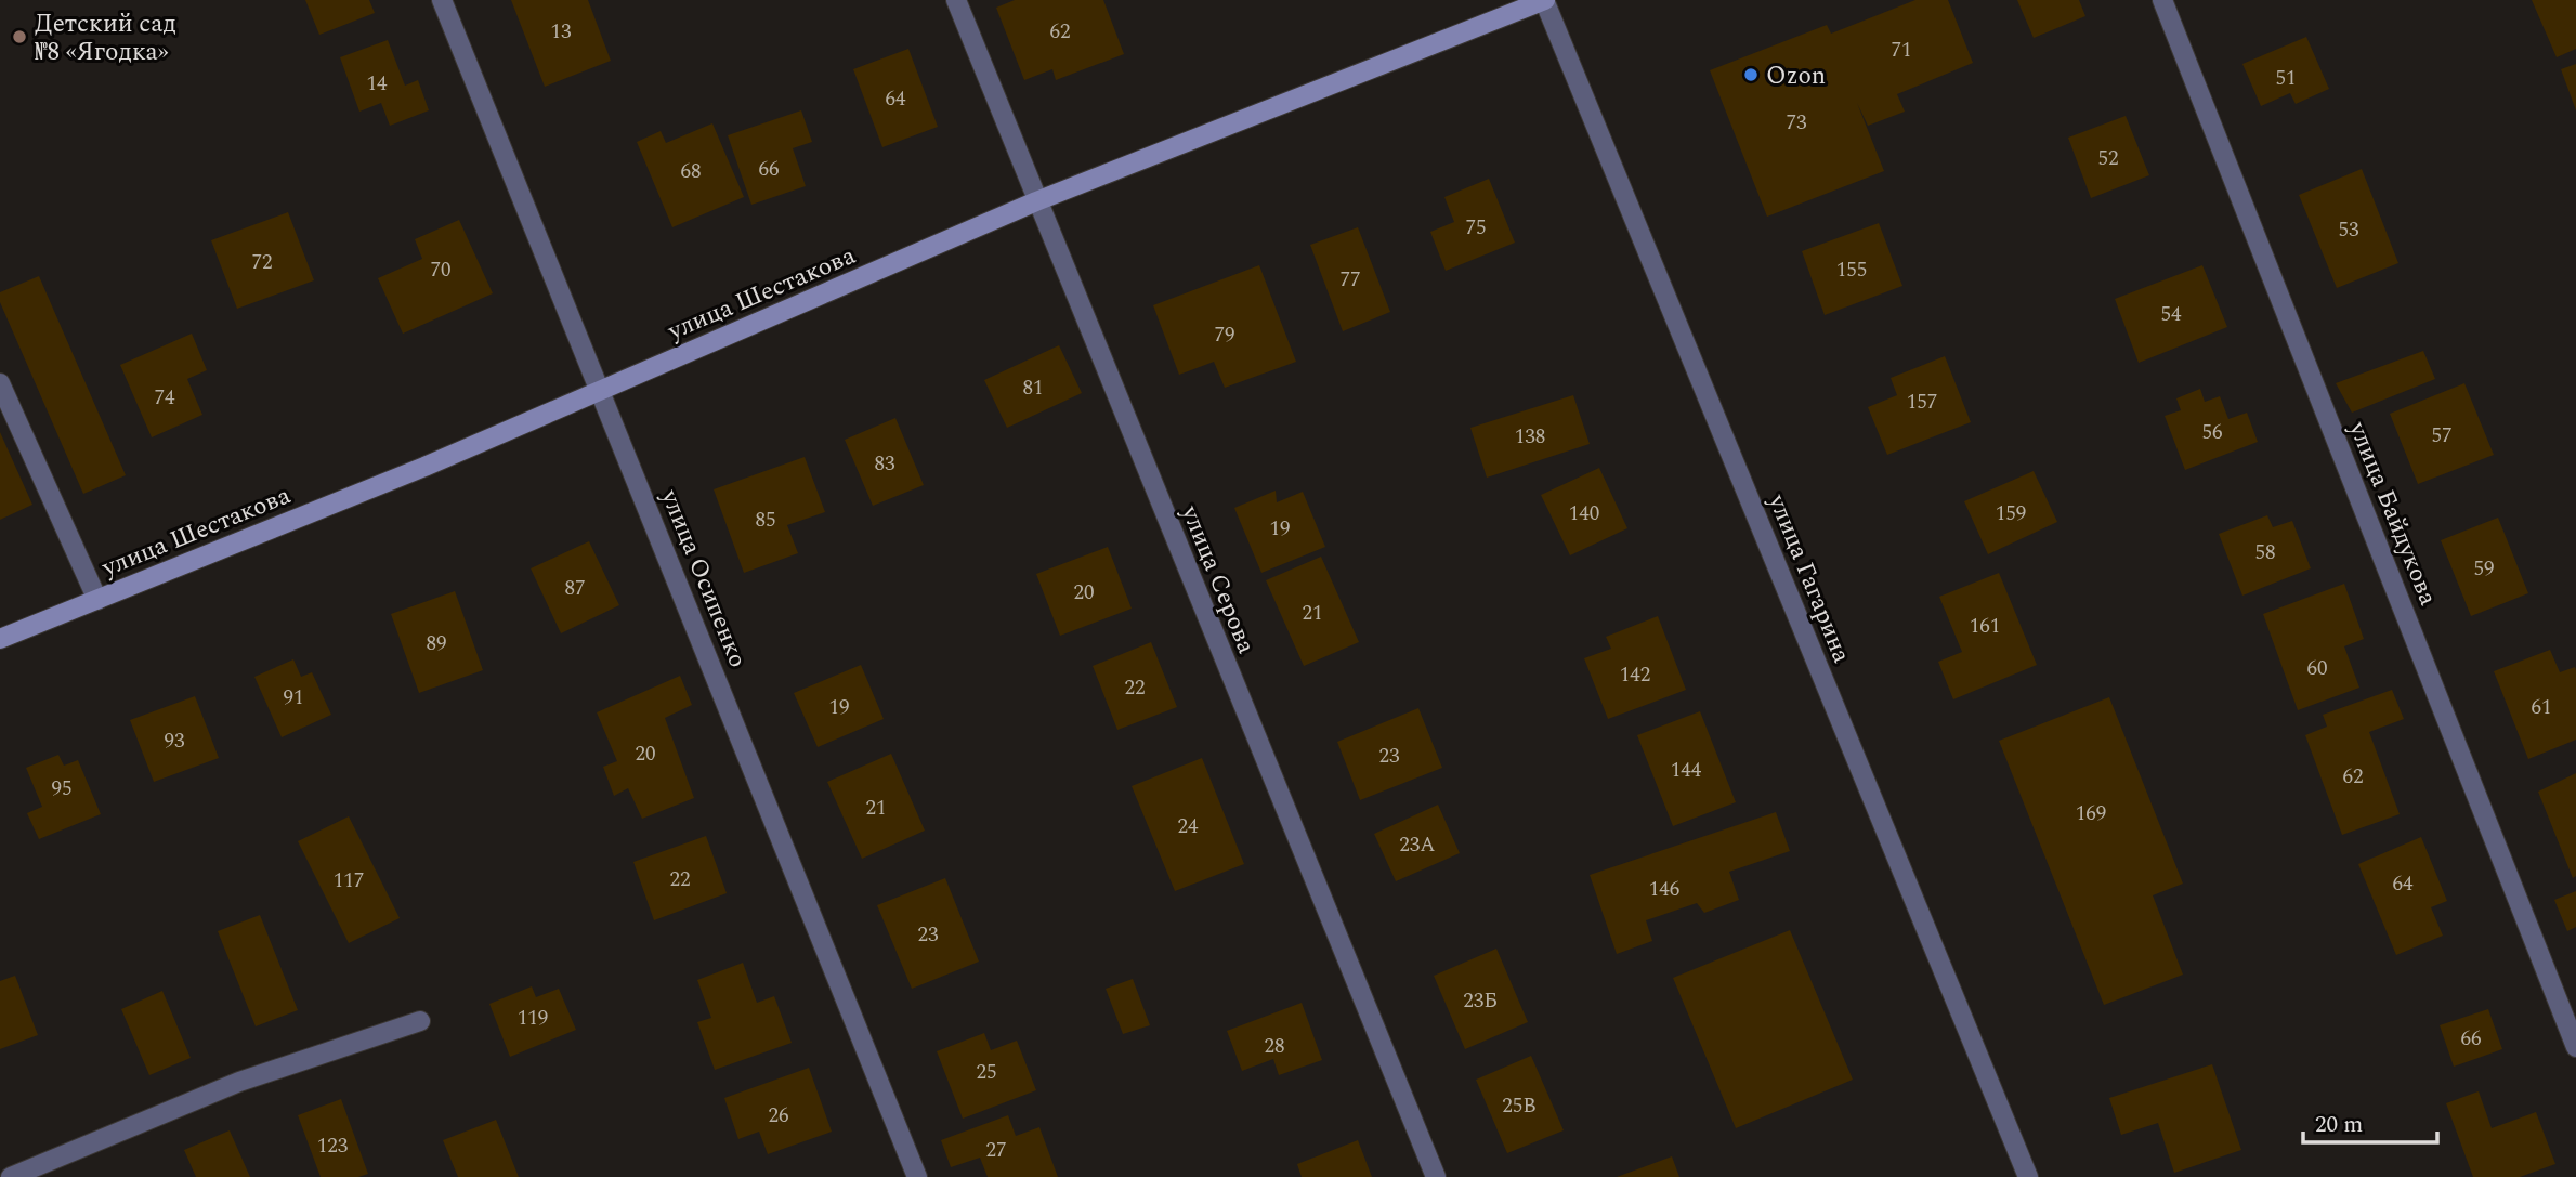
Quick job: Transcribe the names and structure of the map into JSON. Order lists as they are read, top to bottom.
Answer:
{
  "streets": {
    "main road": ["улица Шестакова"],
    "street": [
      "улица Байдукова",
      "улица Осипенко",
      "улица Гагарина",
      "улица Серова"
    ]
  },
  "crossings": [
    ["улица Шестакова", "улица Осипенко"],
    ["улица Шестакова", "улица Гагарина"],
    ["улица Шестакова", "улица Серова"]
  ],
  "places": ["Детский сад №8 «Ягодка»", "Ozon"],
  "house_numbers": [
    "13",
    "62",
    "71",
    "51",
    "14",
    "64",
    "73",
    "52",
    "66",
    "68",
    "75",
    "53",
    "72",
    "70",
    "155",
    "77",
    "54",
    "79",
    "81",
    "74",
    "157",
    "56",
    "57",
    "138",
    "83",
    "140",
    "159",
    "85",
    "19",
    "58",
    "59",
    "87",
    "20",
    "21",
    "161",
    "89",
    "60",
    "142",
    "22",
    "91",
    "19",
    "61",
    "93",
    "20",
    "23",
    "144",
    "62",
    "95",
    "21",
    "169",
    "24",
    "23А",
    "22",
    "117",
    "64",
    "146",
    "23",
    "23Б",
    "119",
    "66",
    "28",
    "25",
    "25В",
    "26",
    "123",
    "27"
  ],
  "scale_bar": "20 m"
}
